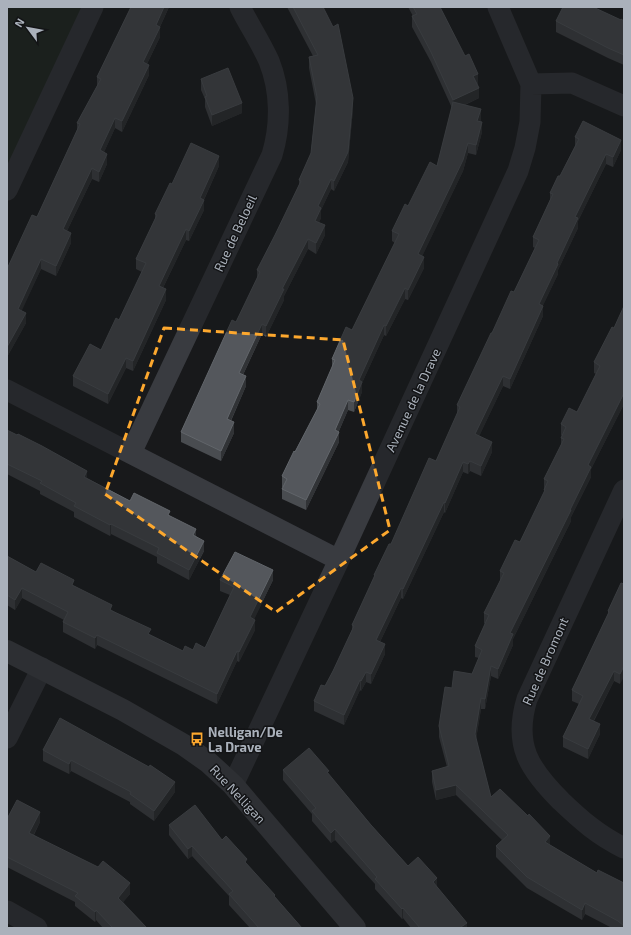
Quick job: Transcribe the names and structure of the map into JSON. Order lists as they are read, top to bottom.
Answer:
{
  "streets": {
    "street": [
      "Rue de Beloeil",
      "Avenue de la Drave",
      "Rue de Bromont",
      "Rue Nelligan"
    ]
  },
  "crossings": [
    ["Avenue de la Drave", "Rue Nelligan"]
  ],
  "places": {
    "bus stop": ["Nelligan/De La Drave"]
  },
  "north": "top left"
}
